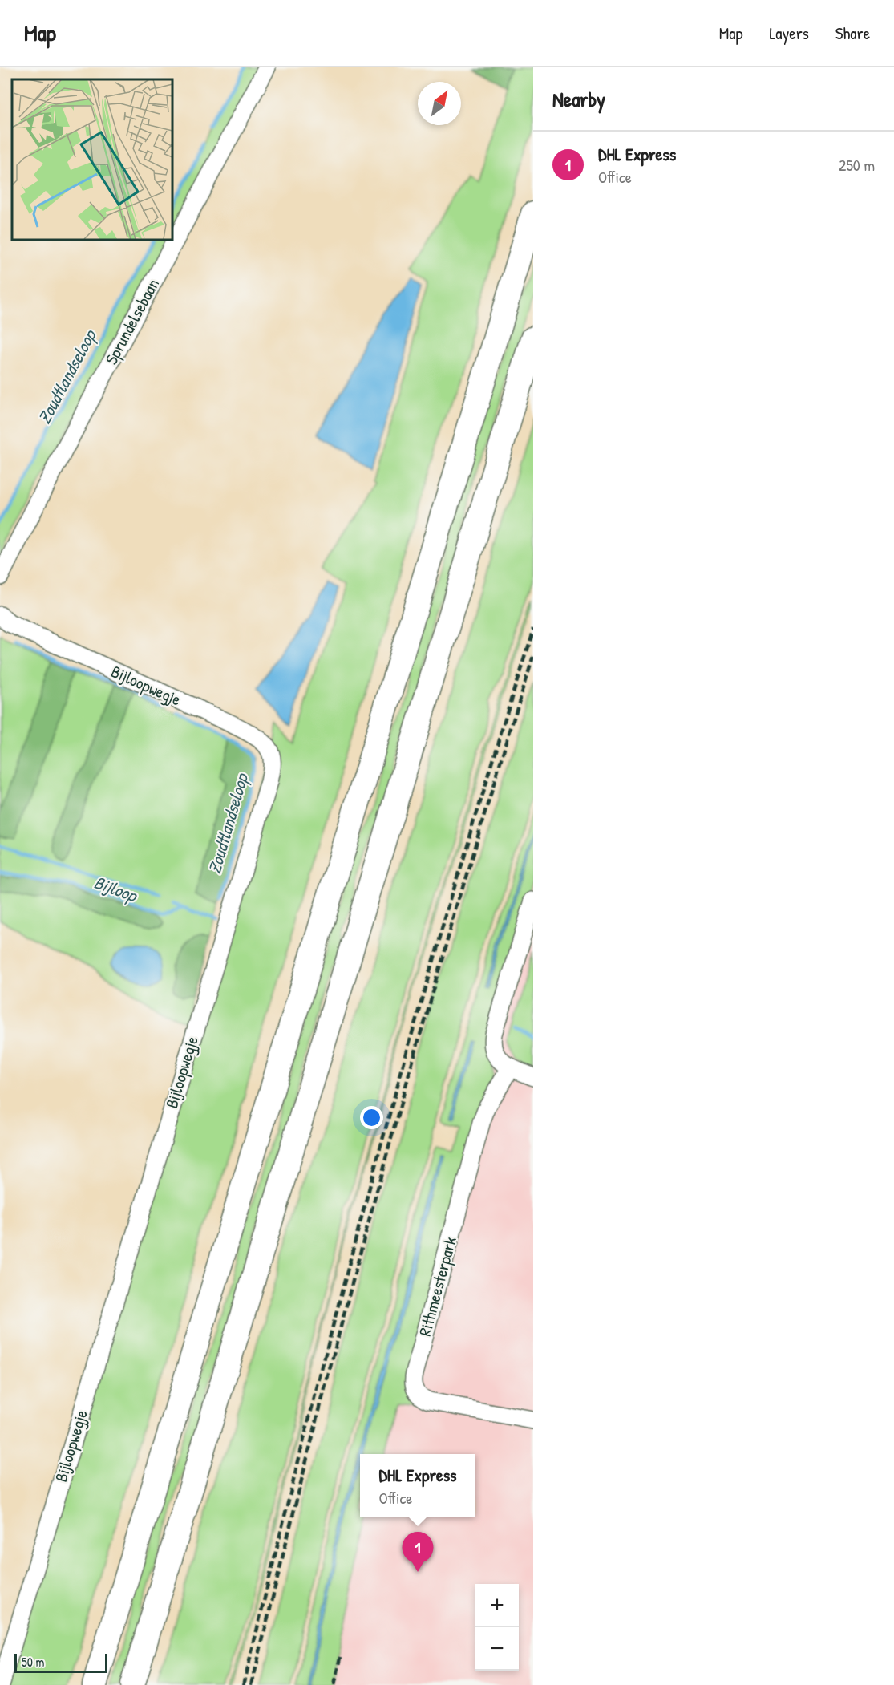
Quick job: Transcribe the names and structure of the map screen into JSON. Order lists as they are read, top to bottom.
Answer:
{
  "streets": {
    "street": ["Sprundelsebaan", "Bijloopwegje", "Rithmeesterpark"]
  },
  "water": ["Zoudtlandseloop", "Bijloop"],
  "scale_bar": "50 m",
  "north": "top right",
  "page": {
    "header": "Map",
    "nav": ["Map", "Layers", "Share"],
    "heading": "Nearby",
    "list": [
      {
        "mark": "1",
        "name": "DHL Express",
        "note": "Office",
        "value": "250 m"
      }
    ],
    "popup": ["DHL Express", "Office"],
    "pins": "1",
    "map_buttons": ["+", "−"],
    "scale": "50 m"
  }
}
